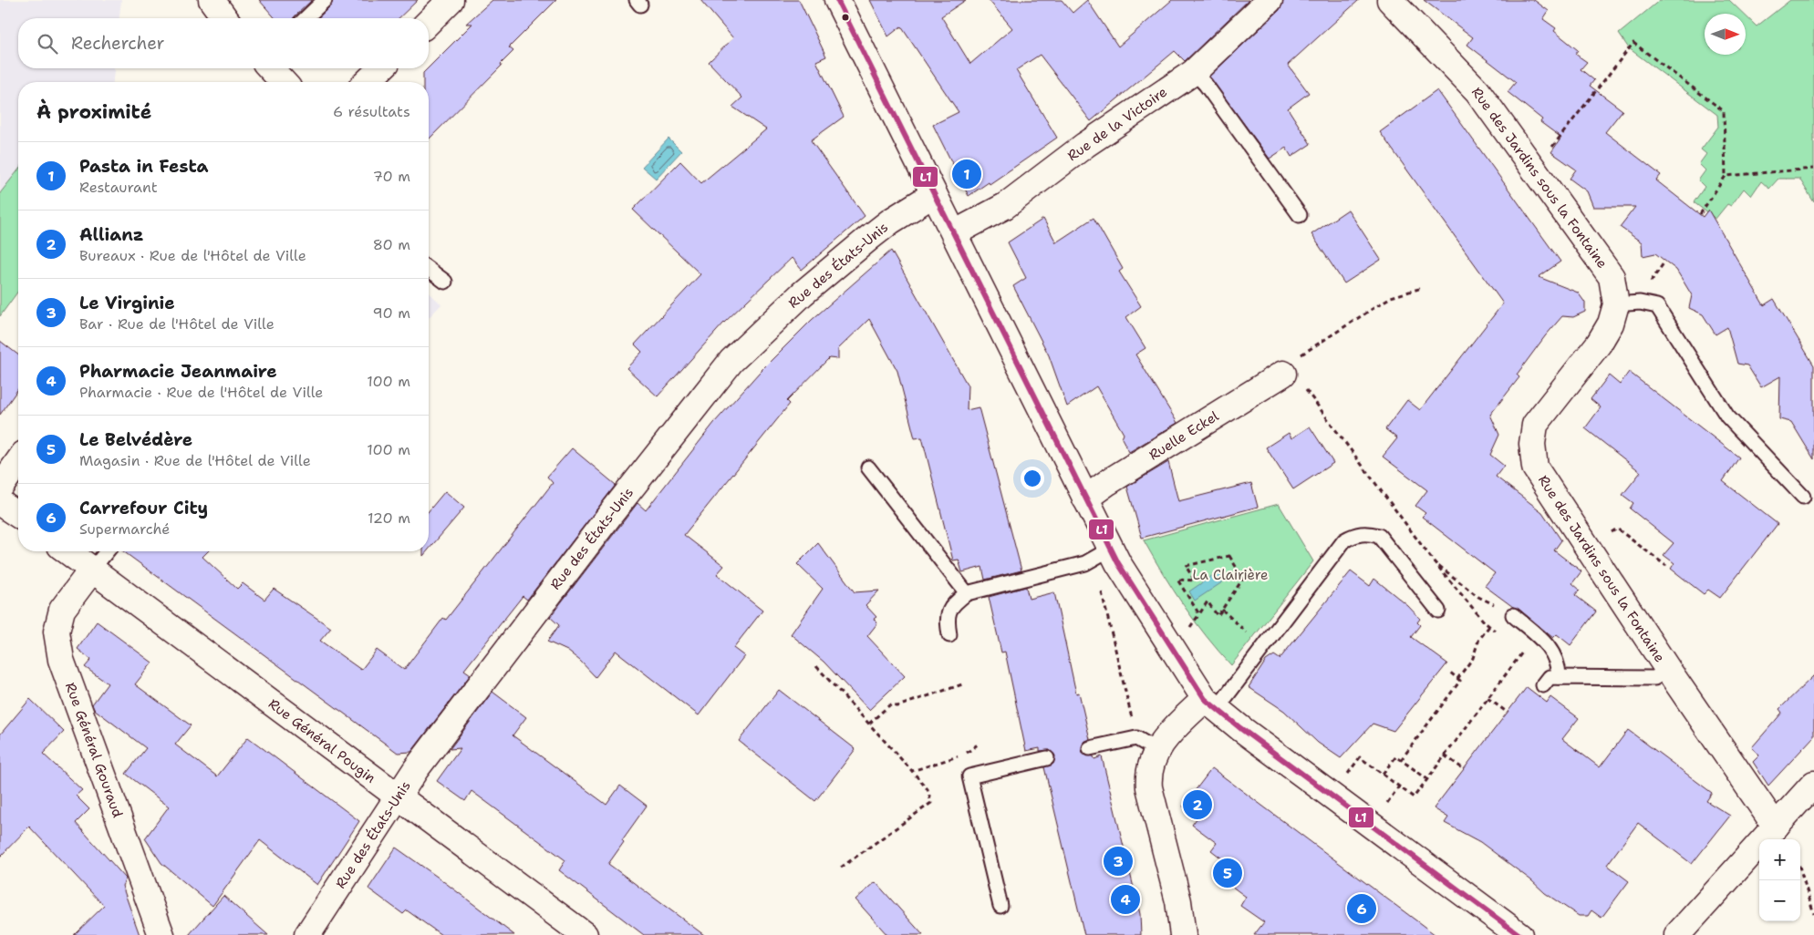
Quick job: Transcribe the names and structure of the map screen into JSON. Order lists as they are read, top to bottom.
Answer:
{
  "streets": {
    "street": [
      "Rue de la Victoire",
      "Rue des Jardins sous la Fontaine",
      "Rue des États-Unis",
      "Ruelle Eckel",
      "Rue Général Pougin",
      "Rue Général Gouraud"
    ]
  },
  "crossings": [
    ["Rue des États-Unis", "Rue Général Pougin"],
    ["Rue Général Pougin", "Rue Général Gouraud"]
  ],
  "parks": ["La Clairière"],
  "lines": ["transit line L1"],
  "north": "right",
  "page": {
    "search": "Rechercher",
    "heading": ["À proximité", "6 résultats"],
    "list": [
      {
        "mark": "1",
        "name": "Pasta in Festa",
        "note": "Restaurant",
        "value": "70 m"
      },
      {
        "mark": "2",
        "name": "Allianz",
        "note": "Bureaux · Rue de l'Hôtel de Ville",
        "value": "80 m"
      },
      {
        "mark": "3",
        "name": "Le Virginie",
        "note": "Bar · Rue de l'Hôtel de Ville",
        "value": "90 m"
      },
      {
        "mark": "4",
        "name": "Pharmacie Jeanmaire",
        "note": "Pharmacie · Rue de l'Hôtel de Ville",
        "value": "100 m"
      },
      {
        "mark": "5",
        "name": "Le Belvédère",
        "note": "Magasin · Rue de l'Hôtel de Ville",
        "value": "100 m"
      },
      {
        "mark": "6",
        "name": "Carrefour City",
        "note": "Supermarché",
        "value": "120 m"
      }
    ],
    "pins": [
      "1",
      "2",
      "3",
      "5",
      "4",
      "6"
    ],
    "map_buttons": ["+", "−"]
  }
}
